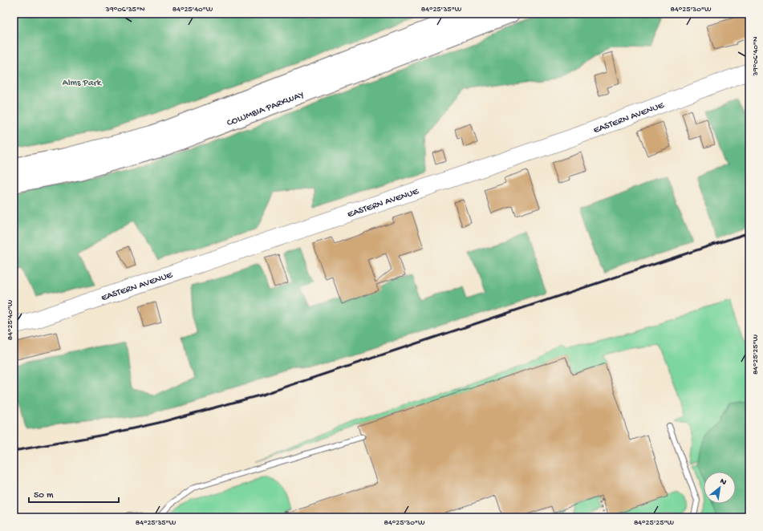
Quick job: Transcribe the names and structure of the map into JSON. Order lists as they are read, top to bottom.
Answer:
{
  "streets": {
    "highway": ["COLUMBIA PARKWAY"],
    "main road": ["EASTERN AVENUE"]
  },
  "parks": ["Alms Park"],
  "scale_bar": "50 m",
  "north": "top right",
  "coordinates": [
    "39°06'35\"N",
    "84°25'40\"W",
    "84°25'35\"W",
    "84°25'30\"W",
    "39°06'40\"N",
    "84°25'25\"W"
  ]
}
